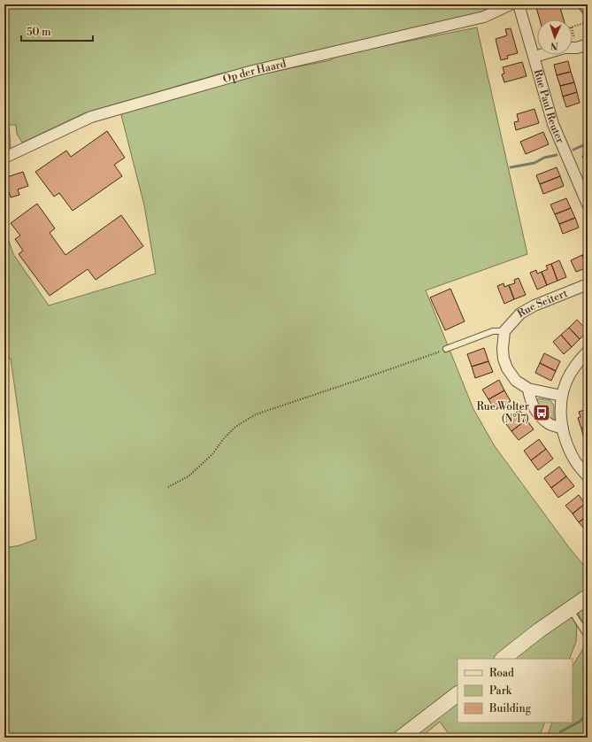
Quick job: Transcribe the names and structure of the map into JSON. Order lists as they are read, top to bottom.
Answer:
{
  "streets": {
    "street": ["Op der Haard", "Rue Paul Reuter", "Rue Seitert"]
  },
  "places": {
    "bus stop": ["Rue Wolter (N°17)"]
  },
  "legend": ["Road", "Park", "Building"],
  "scale_bar": "50 m",
  "north": "bottom"
}
